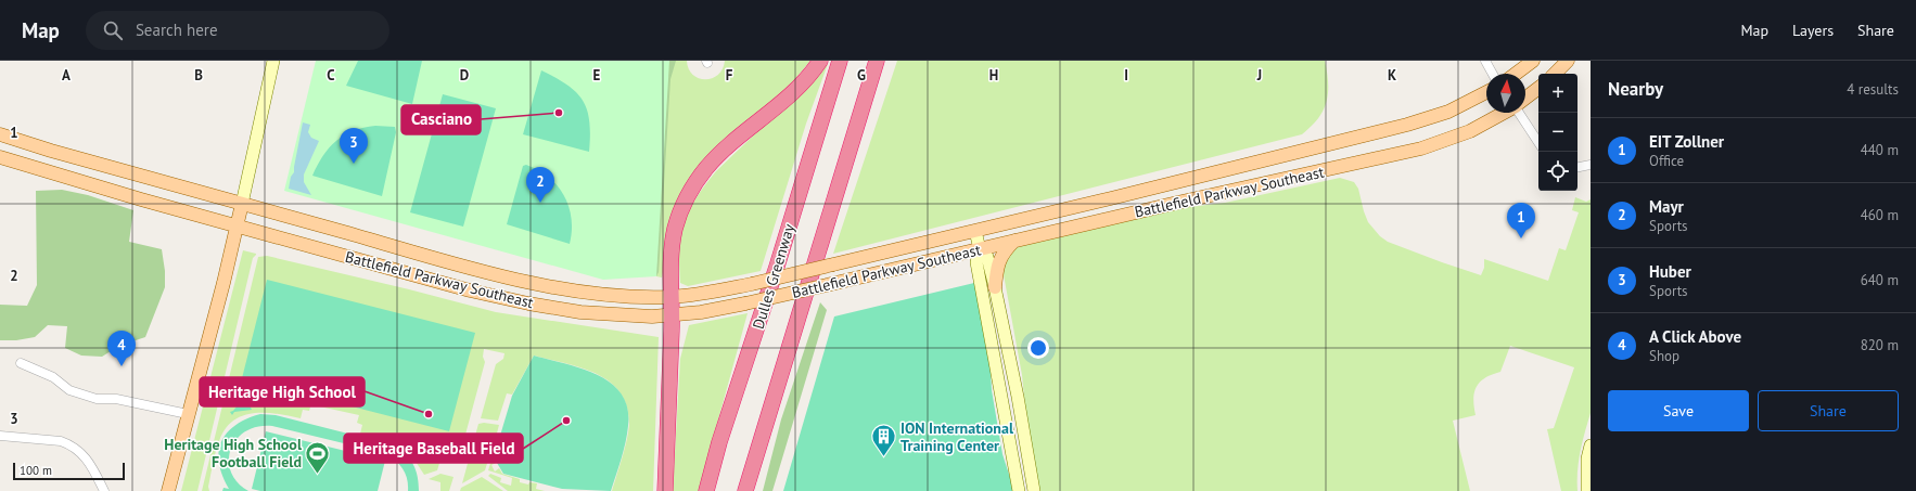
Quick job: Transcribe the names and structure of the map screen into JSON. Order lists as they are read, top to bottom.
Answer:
{
  "streets": {
    "highway": ["Dulles Greenway"],
    "main road": ["Battlefield Parkway Southeast"]
  },
  "places": {
    "other": ["Casciano", "Heritage High School", "Heritage Baseball Field"],
    "building": ["ION International Training Center"],
    "sports": ["Heritage High School Football Field"]
  },
  "scale_bar": "100 m",
  "north": "top",
  "page": {
    "header": "Map",
    "search": "Search here",
    "nav": ["Map", "Layers", "Share"],
    "heading": ["Nearby", "4 results"],
    "map_buttons": ["+", "−"],
    "list": [
      {
        "mark": "1",
        "name": "EIT Zollner",
        "note": "Office",
        "value": "440 m"
      },
      {
        "mark": "2",
        "name": "Mayr",
        "note": "Sports",
        "value": "460 m"
      },
      {
        "mark": "3",
        "name": "Huber",
        "note": "Sports",
        "value": "640 m"
      },
      {
        "mark": "4",
        "name": "A Click Above",
        "note": "Shop",
        "value": "820 m"
      }
    ],
    "pins": [
      "3",
      "2",
      "1",
      "4"
    ],
    "buttons": ["Save", "Share"],
    "scale": "100 m"
  },
  "grid": {
    "columns": [
      "A",
      "B",
      "C",
      "D",
      "E",
      "F",
      "G",
      "H",
      "I",
      "J",
      "K"
    ],
    "rows": ["1", "2", "3"]
  }
}
